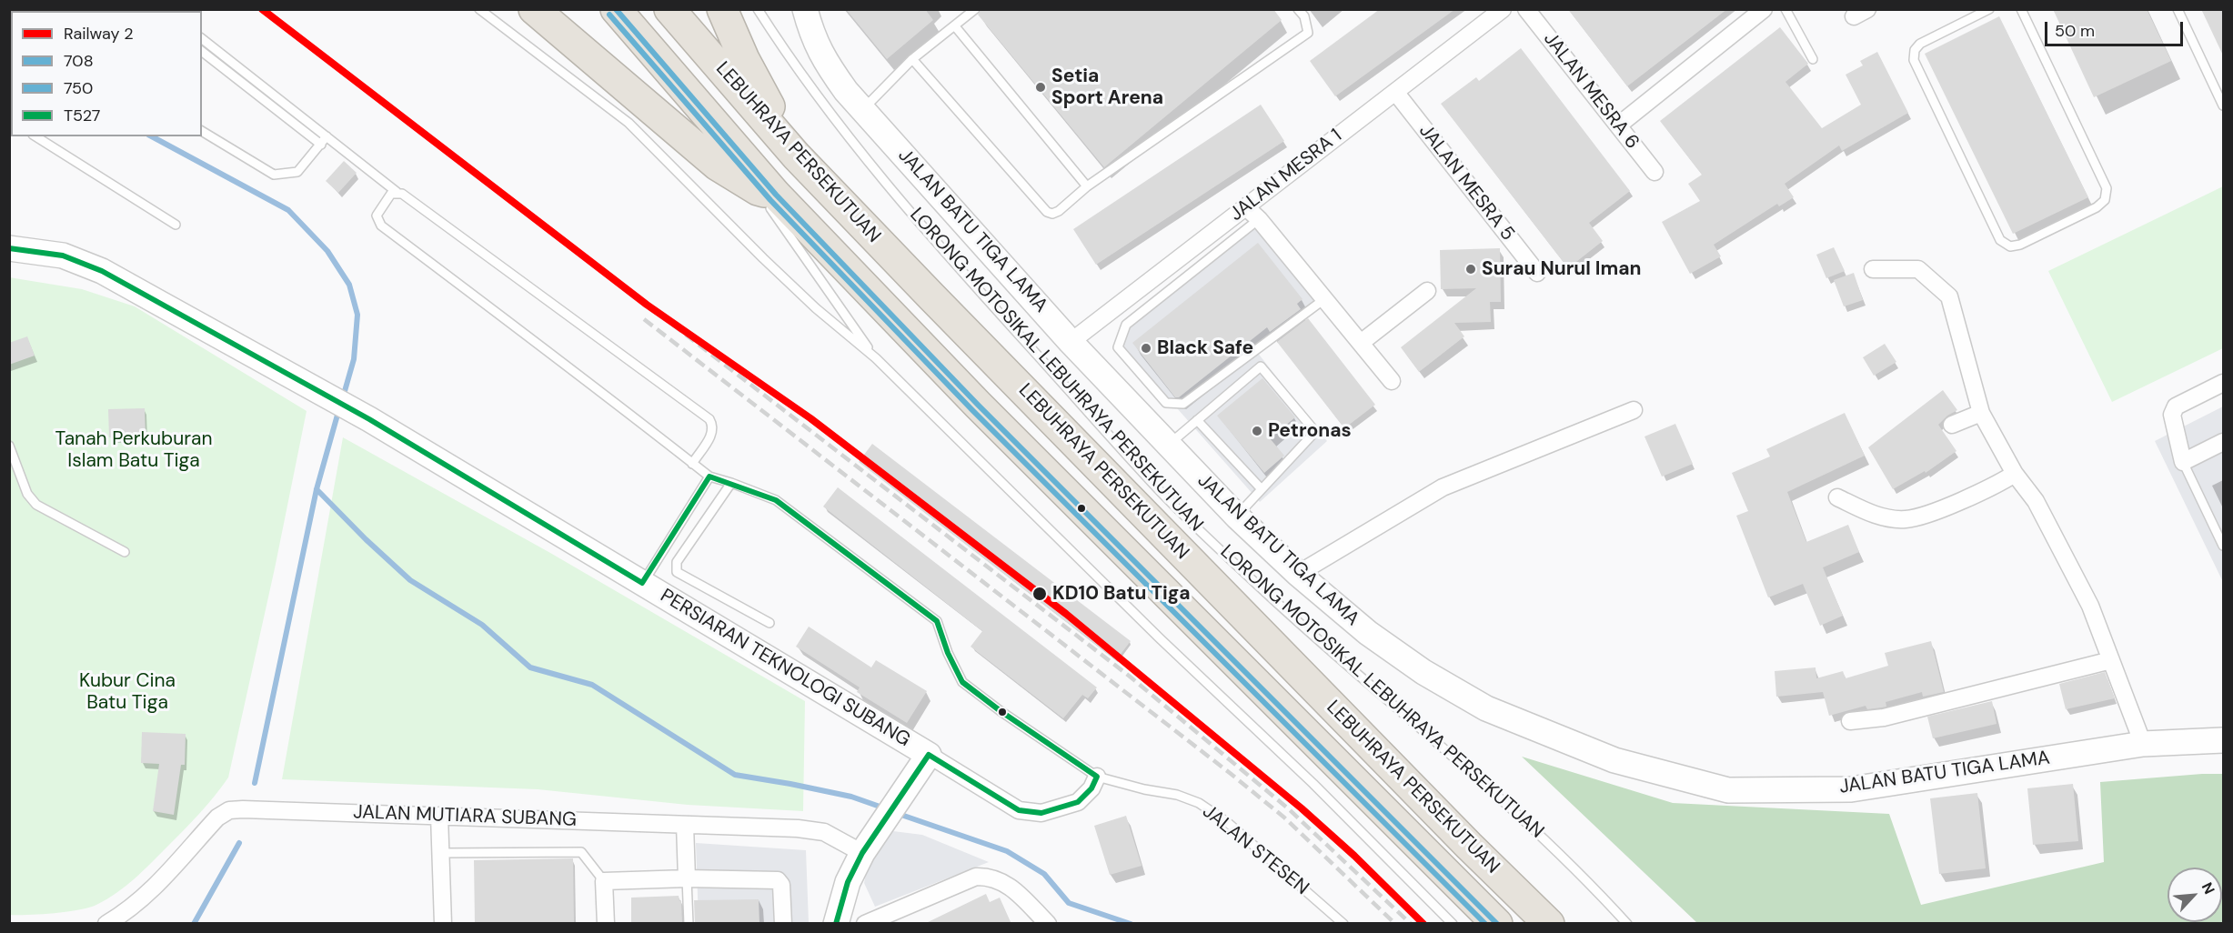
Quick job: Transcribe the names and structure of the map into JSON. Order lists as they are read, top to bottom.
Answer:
{
  "streets": {
    "highway": ["LEBUHRAYA PERSEKUTUAN"],
    "street": [
      "JALAN MESRA 6",
      "JALAN MESRA 1",
      "JALAN MESRA 5",
      "JALAN BATU TIGA LAMA",
      "PERSIARAN TEKNOLOGI SUBANG",
      "JALAN MUTIARA SUBANG"
    ],
    "lane": ["LORONG MOTOSIKAL LEBUHRAYA PERSEKUTUAN", "JALAN STESEN"]
  },
  "crossings": [
    ["JALAN MESRA 1", "JALAN MESRA 5"],
    ["JALAN MESRA 1", "JALAN BATU TIGA LAMA"],
    ["PERSIARAN TEKNOLOGI SUBANG", "JALAN MUTIARA SUBANG"]
  ],
  "parks": ["Tanah Perkuburan Islam Batu Tiga", "Kubur Cina Batu Tiga"],
  "places": [
    "Setia Sport Arena",
    "Surau Nurul Iman",
    "Black Safe",
    "Petronas",
    "KD10 Batu Tiga"
  ],
  "lines": [
    "rail line 2",
    "transit line 708",
    "transit line 750",
    "transit line T527"
  ],
  "legend": [
    "Railway 2",
    "708",
    "750",
    "T527"
  ],
  "scale_bar": "50 m",
  "north": "top right"
}
